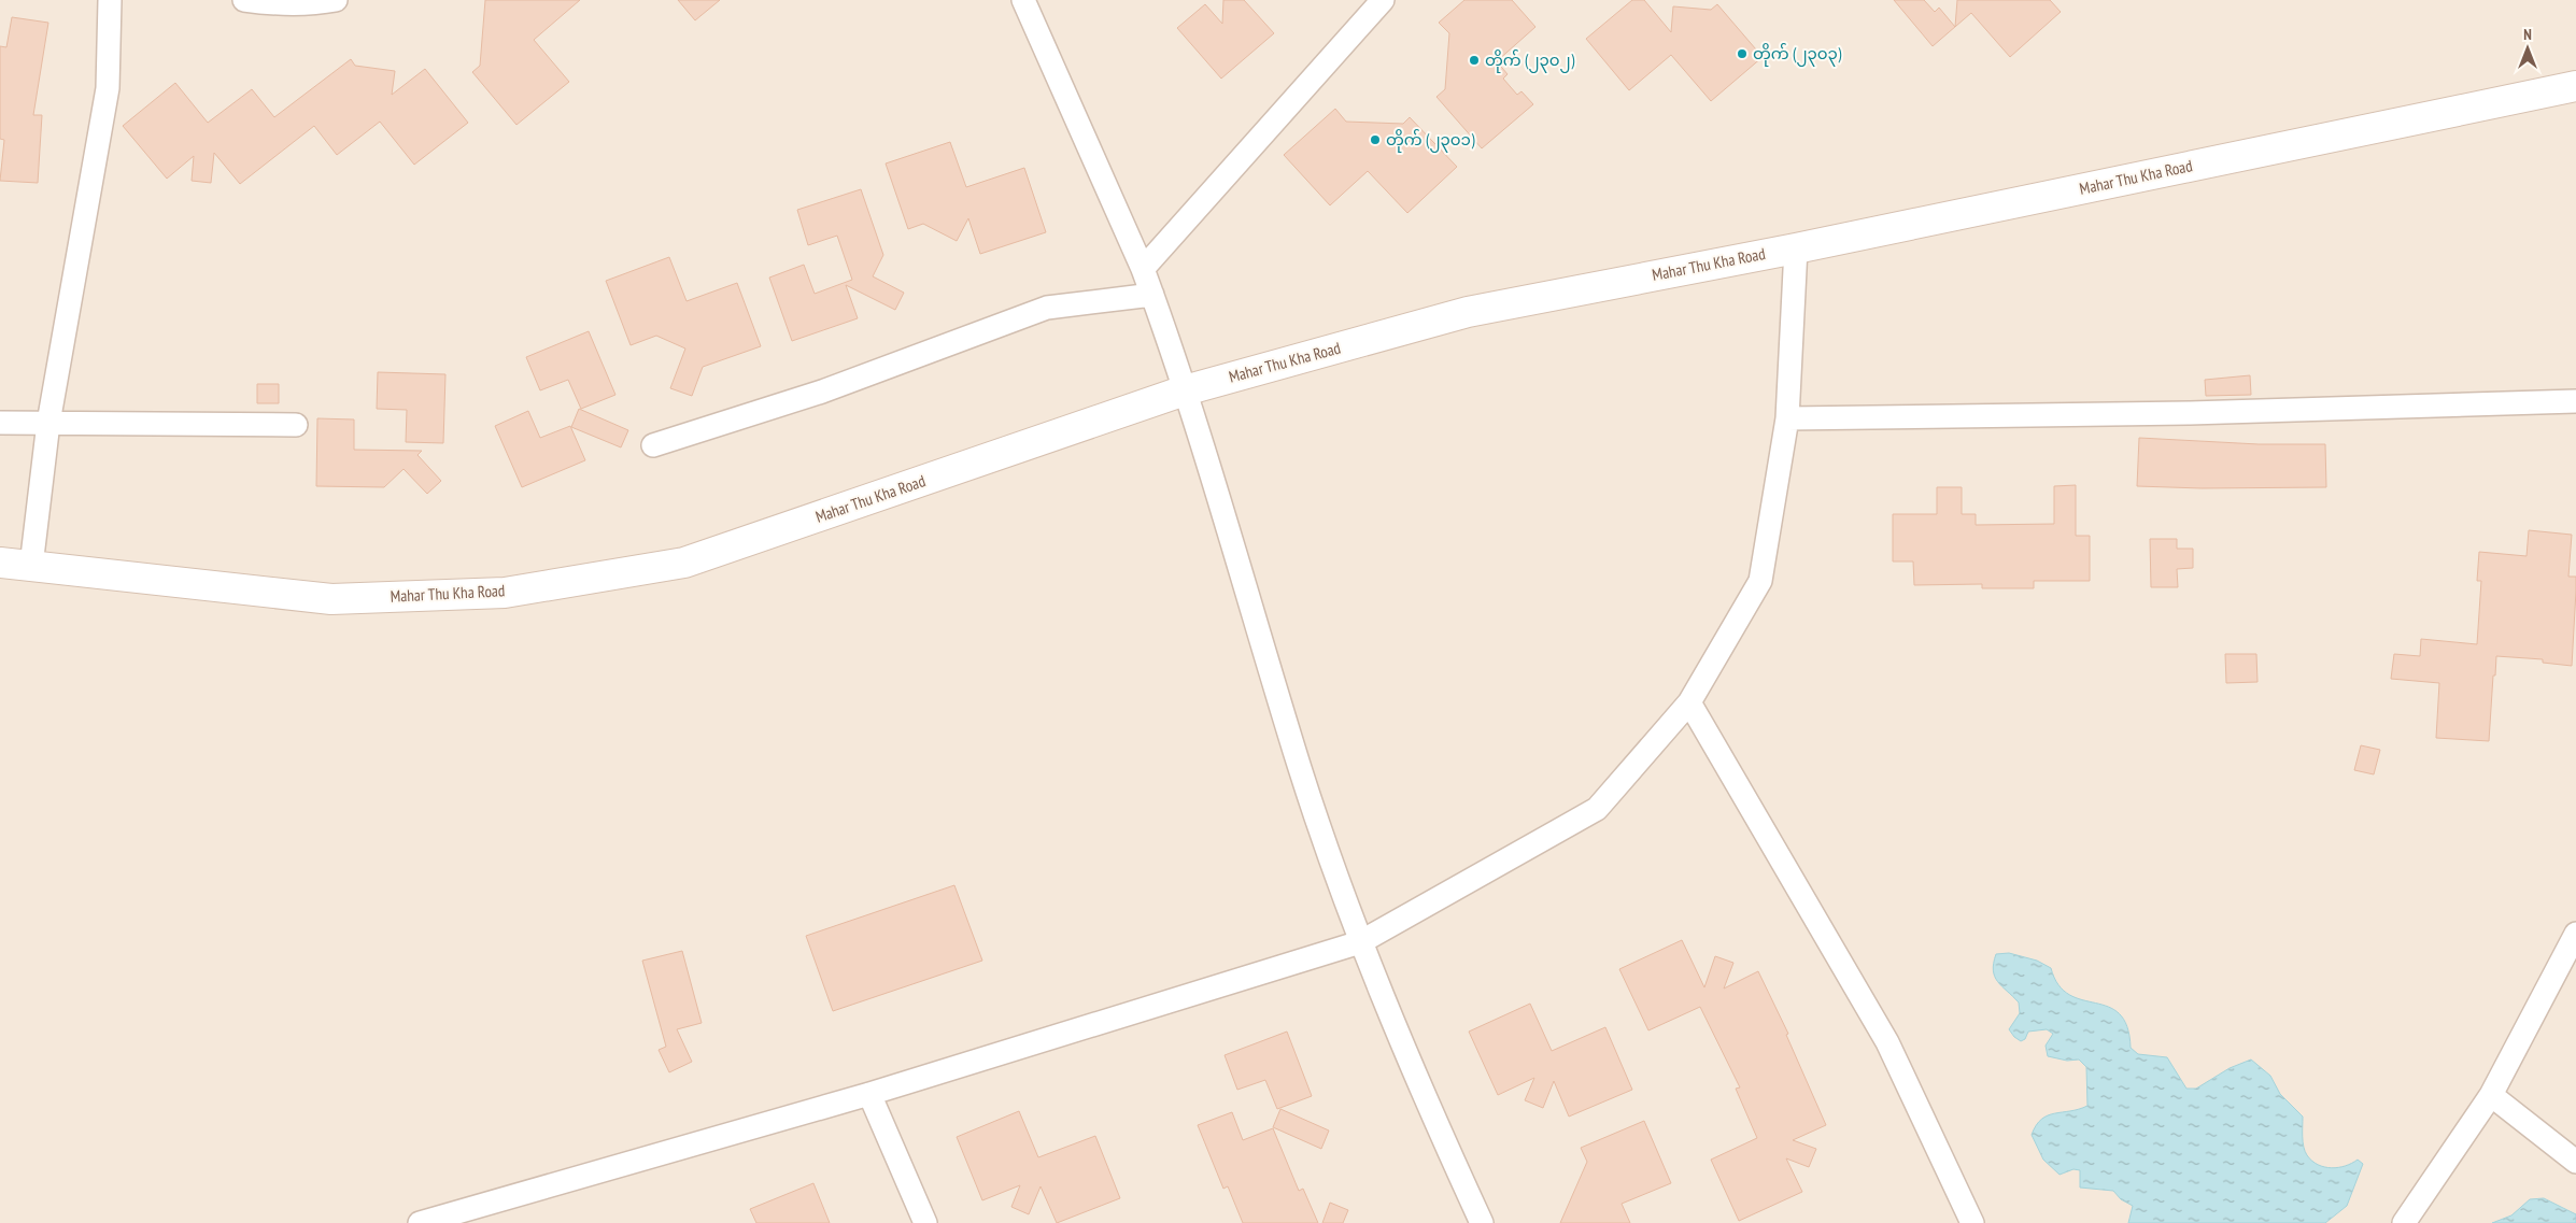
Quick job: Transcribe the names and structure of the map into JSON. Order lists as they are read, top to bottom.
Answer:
{
  "streets": {
    "main road": ["Mahar Thu Kha Road"]
  },
  "places": ["တိုက် (၂၃၀၃)", "တိုက် (၂၃၀၂)", "တိုက် (၂၃၀၁)"],
  "north": "top"
}
